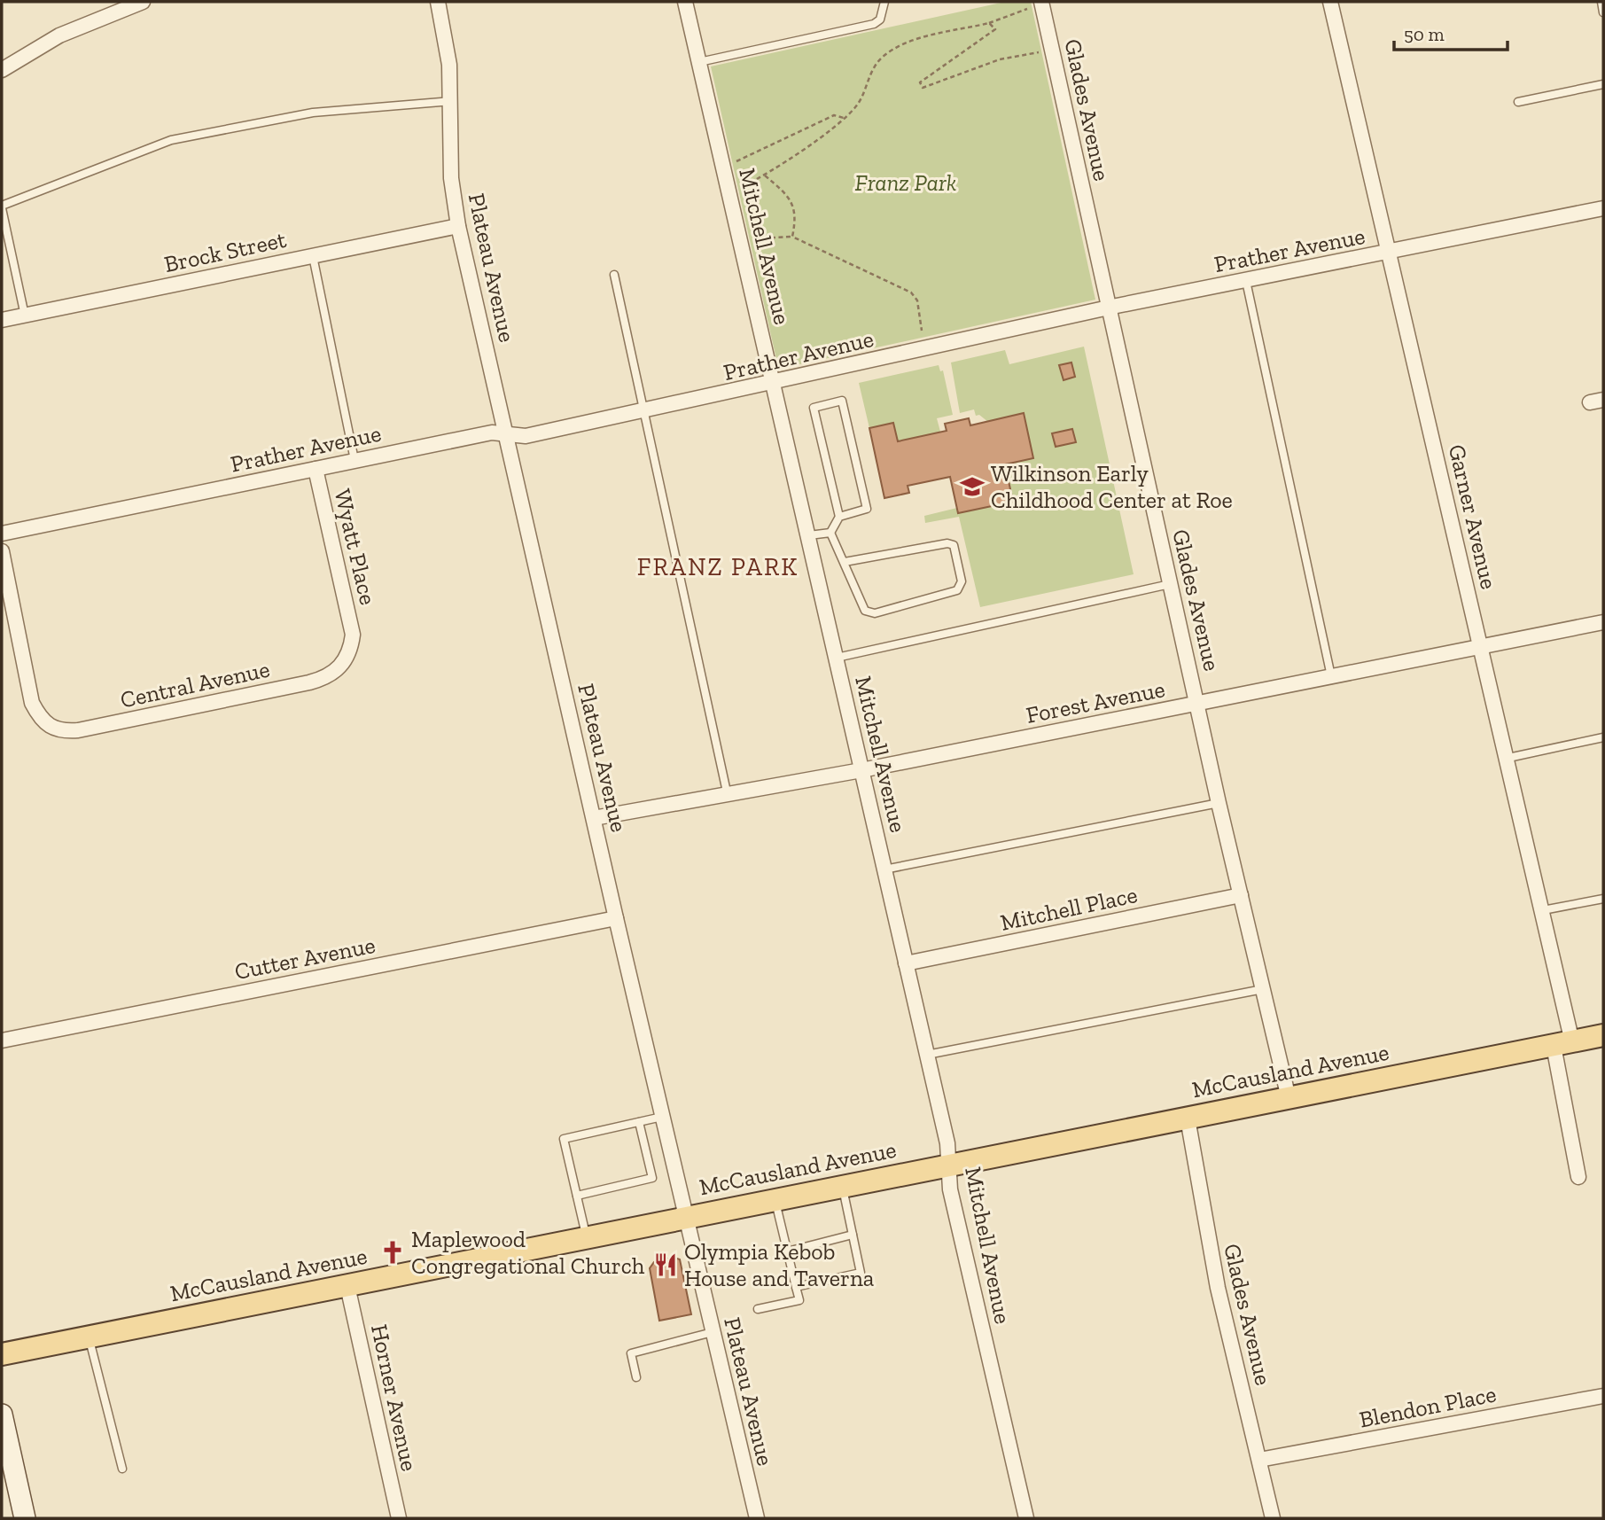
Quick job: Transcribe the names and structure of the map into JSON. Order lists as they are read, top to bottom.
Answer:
{
  "streets": {
    "main road": ["McCausland Avenue"],
    "street": [
      "Glades Avenue",
      "Mitchell Avenue",
      "Prather Avenue",
      "Brock Street",
      "Plateau Avenue",
      "Garner Avenue",
      "Wyatt Place",
      "Central Avenue",
      "Forest Avenue",
      "Mitchell Place",
      "Cutter Avenue",
      "Horner Avenue",
      "Blendon Place"
    ]
  },
  "crossings": [
    ["Glades Avenue", "Prather Avenue"],
    ["Glades Avenue", "Forest Avenue"],
    ["Glades Avenue", "Mitchell Place"],
    ["Glades Avenue", "McCausland Avenue"],
    ["Glades Avenue", "Blendon Place"],
    ["Mitchell Avenue", "Prather Avenue"],
    ["Mitchell Avenue", "Forest Avenue"],
    ["Mitchell Avenue", "Mitchell Place"],
    ["Mitchell Avenue", "McCausland Avenue"],
    ["Prather Avenue", "Plateau Avenue"],
    ["Prather Avenue", "Garner Avenue"],
    ["Prather Avenue", "Wyatt Place"],
    ["Brock Street", "Plateau Avenue"],
    ["Plateau Avenue", "Forest Avenue"],
    ["Plateau Avenue", "Cutter Avenue"],
    ["Plateau Avenue", "McCausland Avenue"],
    ["Garner Avenue", "Forest Avenue"],
    ["Garner Avenue", "McCausland Avenue"],
    ["Wyatt Place", "Central Avenue"],
    ["McCausland Avenue", "Horner Avenue"]
  ],
  "districts": ["FRANZ PARK"],
  "parks": ["Franz Park"],
  "places": {
    "school or university": ["Wilkinson Early Childhood Center at Roe"],
    "church": ["Maplewood Congregational Church"],
    "restaurant": ["Olympia Kebob House and Taverna"]
  },
  "scale_bar": "50 m"
}
